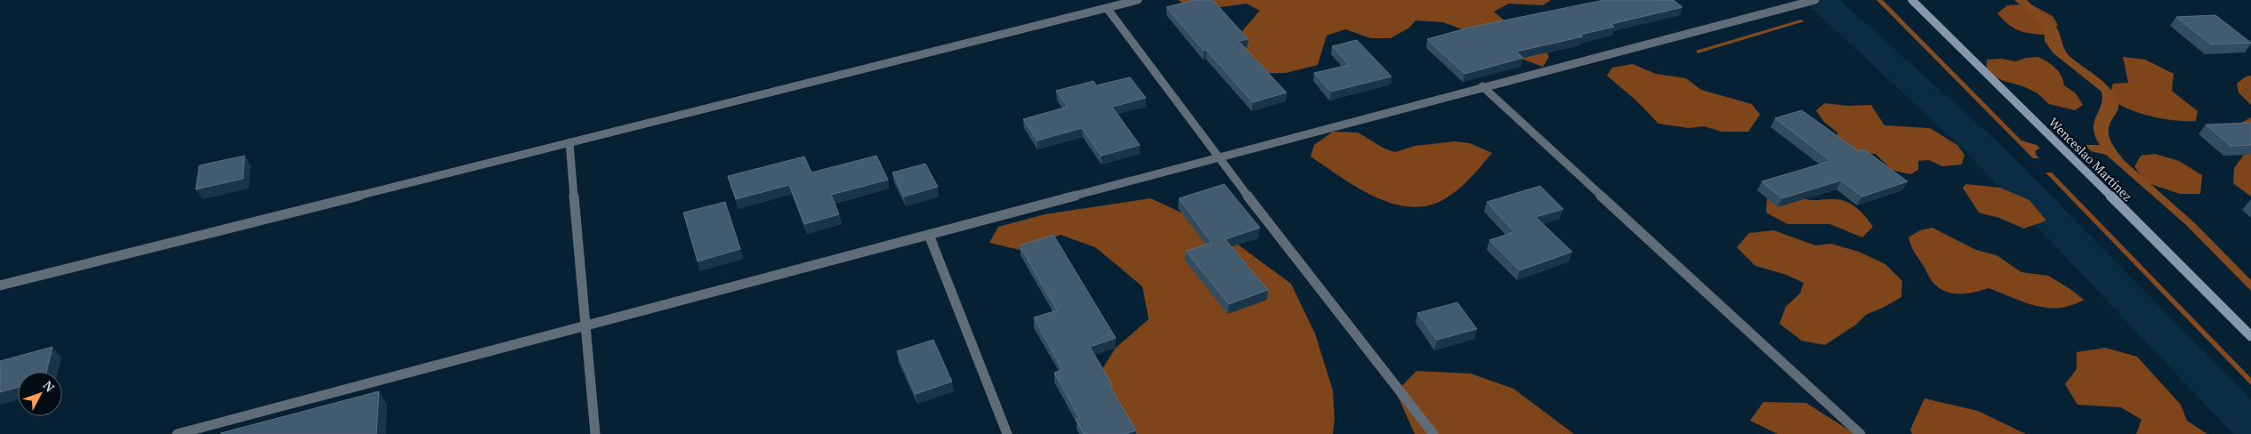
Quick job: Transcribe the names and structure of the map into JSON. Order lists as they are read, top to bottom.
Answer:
{
  "streets": {
    "main road": ["Wenceslao Martínez"]
  },
  "north": "top right"
}
